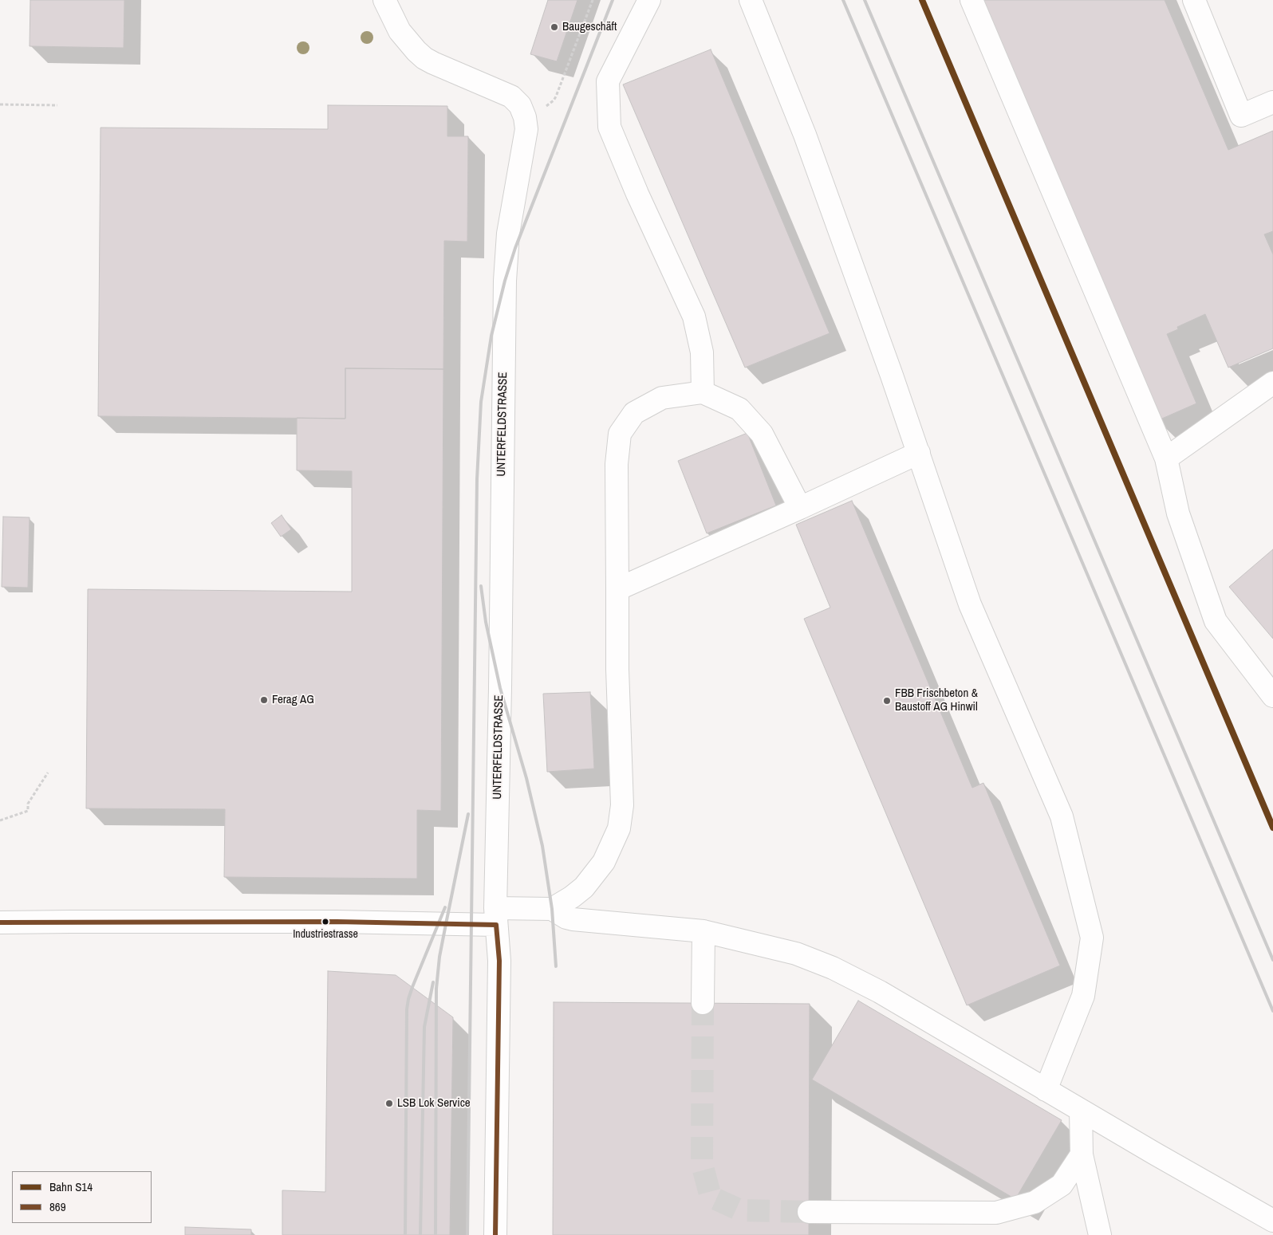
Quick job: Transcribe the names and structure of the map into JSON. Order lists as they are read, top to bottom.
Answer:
{
  "streets": {
    "street": ["UNTERFELDSTRASSE"]
  },
  "places": [
    "Baugeschäft",
    "Ferag AG",
    "FBB Frischbeton & Baustoff AG Hinwil",
    "Industriestrasse",
    "LSB Lok Service"
  ],
  "lines": ["rail line S14", "transit line 869"],
  "legend": ["Bahn S14", "869"]
}
